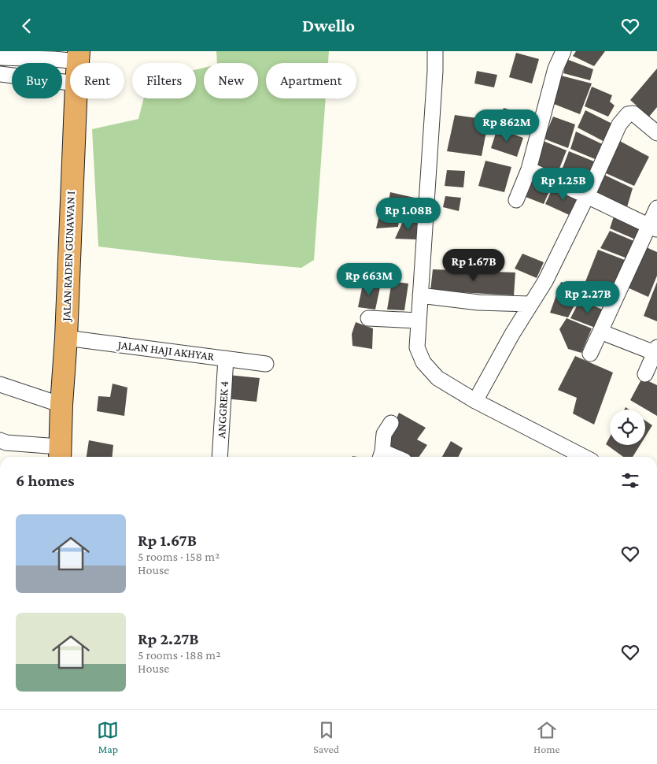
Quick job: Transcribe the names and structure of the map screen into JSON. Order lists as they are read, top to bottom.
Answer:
{
  "streets": {
    "highway": ["JALAN RADEN GUNAWAN I"],
    "street": ["JALAN HAJI AKHYAR", "ANGGREK 4"]
  },
  "crossings": [
    ["JALAN RADEN GUNAWAN I", "JALAN HAJI AKHYAR"],
    ["JALAN HAJI AKHYAR", "ANGGREK 4"]
  ],
  "page": {
    "header": "Dwello",
    "chip": [
      "Buy",
      "Rent",
      "Filters",
      "New",
      "Apartment"
    ],
    "price": [
      "Rp 862M",
      "Rp 1.25B",
      "Rp 1.08B",
      "Rp 1.67B",
      "Rp 663M",
      "Rp 2.27B"
    ],
    "heading": "6 homes",
    "list": [
      {
        "name": "Rp 1.67B",
        "note": "5 rooms · 158 m² · House"
      },
      {
        "name": "Rp 2.27B",
        "note": "5 rooms · 188 m² · House"
      }
    ],
    "tabs": ["Map", "Saved", "Home"]
  }
}
